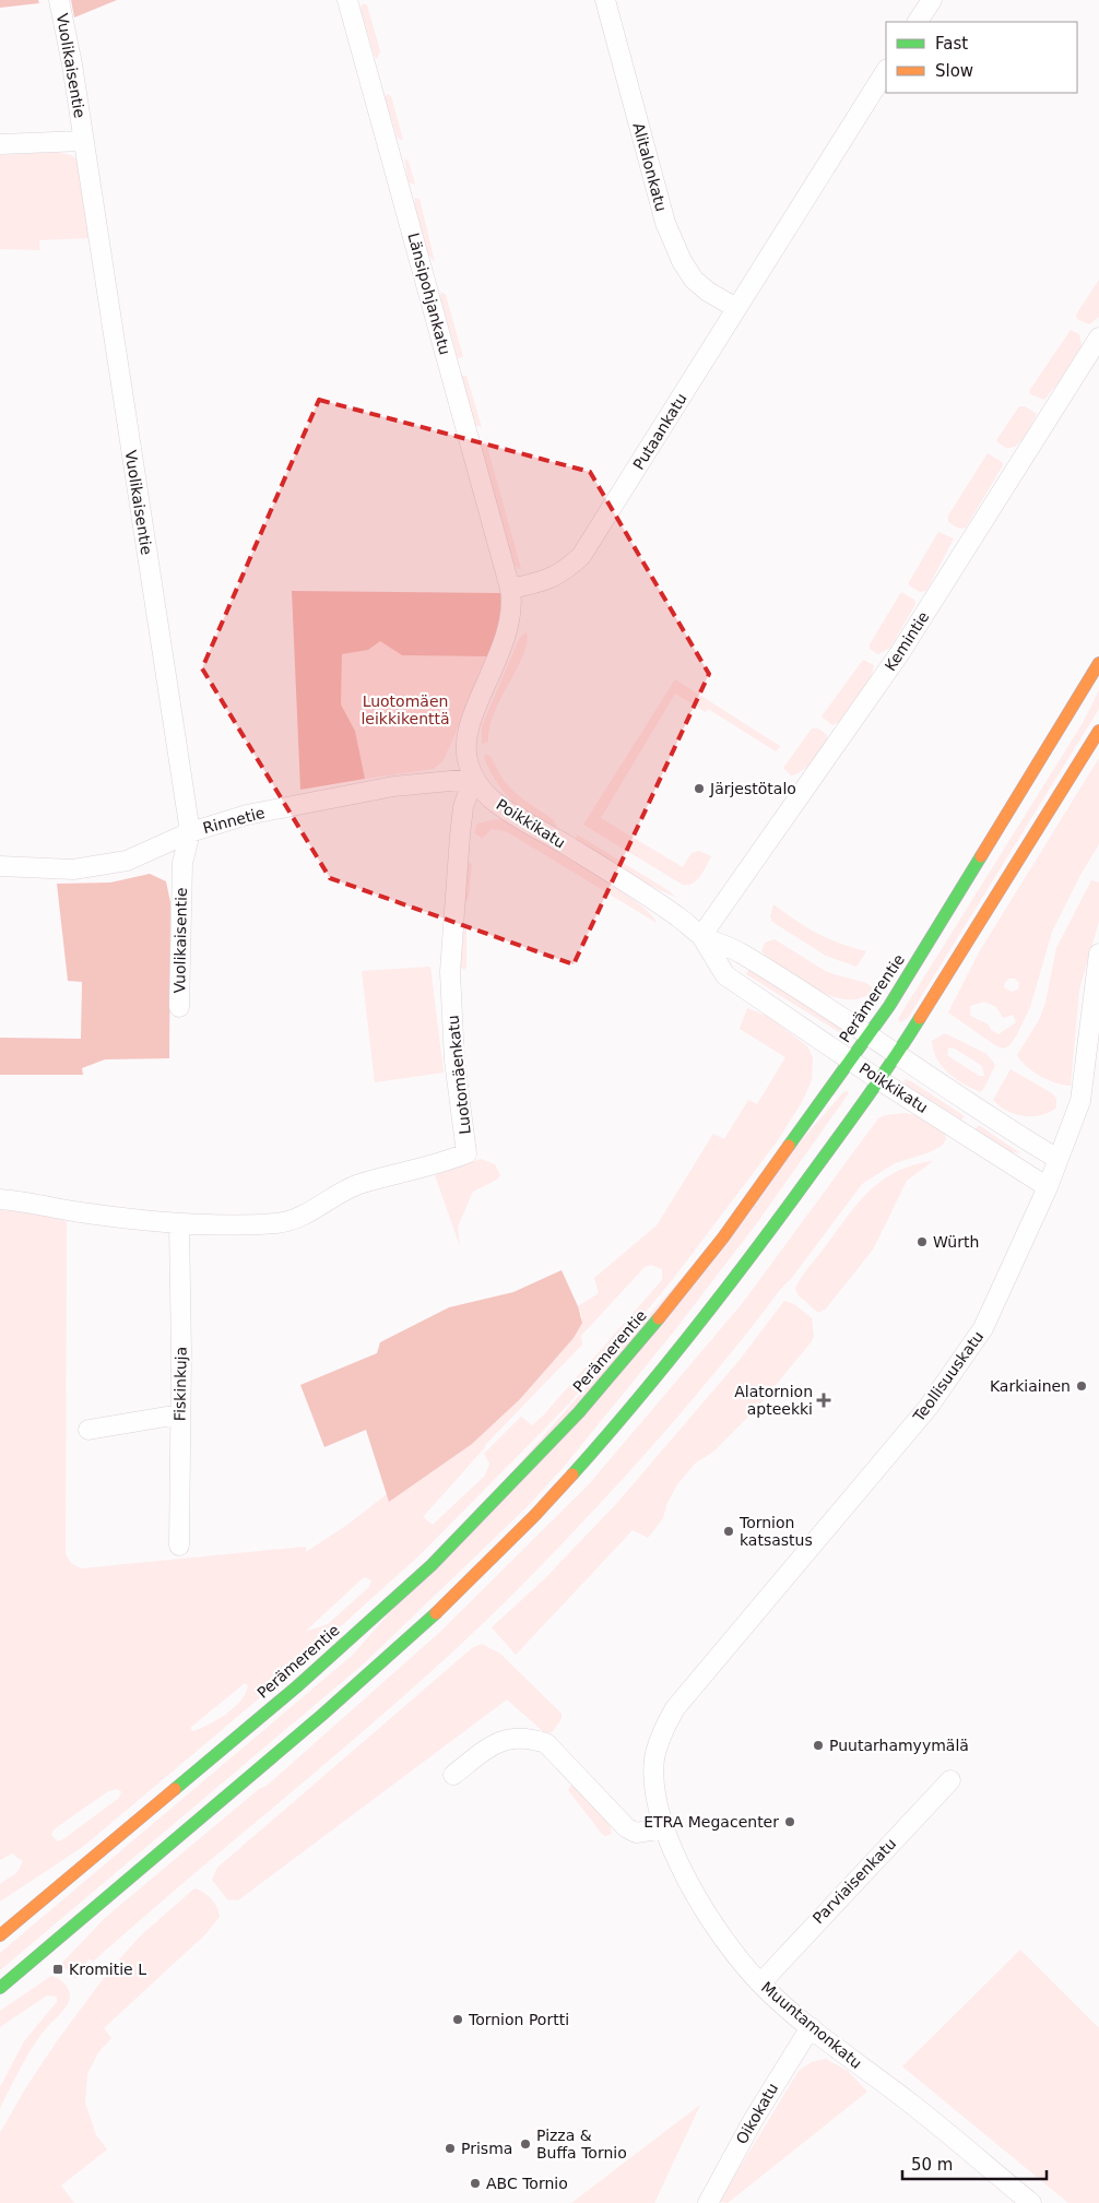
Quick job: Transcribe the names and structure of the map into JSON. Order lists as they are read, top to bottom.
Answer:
{
  "streets": {
    "highway": ["Perämerentie"],
    "street": [
      "Vuolikaisentie",
      "Alitalonkatu",
      "Länsipohjankatu",
      "Putaankatu",
      "Kemintie",
      "Rinnetie",
      "Poikkikatu",
      "Luotomäenkatu",
      "Teollisuuskatu",
      "Fiskinkuja",
      "Parviaisenkatu",
      "Muuntamonkatu",
      "Oikokatu"
    ]
  },
  "crossings": [
    ["Vuolikaisentie", "Rinnetie"],
    ["Alitalonkatu", "Putaankatu"],
    ["Länsipohjankatu", "Putaankatu"],
    ["Kemintie", "Poikkikatu"],
    ["Rinnetie", "Poikkikatu"],
    ["Rinnetie", "Luotomäenkatu"],
    ["Poikkikatu", "Perämerentie"],
    ["Poikkikatu", "Luotomäenkatu"],
    ["Poikkikatu", "Teollisuuskatu"],
    ["Luotomäenkatu", "Fiskinkuja"],
    ["Teollisuuskatu", "Muuntamonkatu"],
    ["Parviaisenkatu", "Muuntamonkatu"],
    ["Muuntamonkatu", "Oikokatu"]
  ],
  "parks": ["Luotomäen leikkikenttä"],
  "places": {
    "other": [
      "Järjestötalo",
      "Würth",
      "Karkiainen",
      "Tornion katsastus",
      "Puutarhamyymälä",
      "ETRA Megacenter",
      "Tornion Portti",
      "Pizza & Buffa Tornio",
      "Prisma",
      "ABC Tornio"
    ],
    "health": ["Alatornion apteekki"],
    "transit": ["Kromitie L"]
  },
  "legend": ["Fast", "Slow"],
  "scale_bar": "50 m"
}
